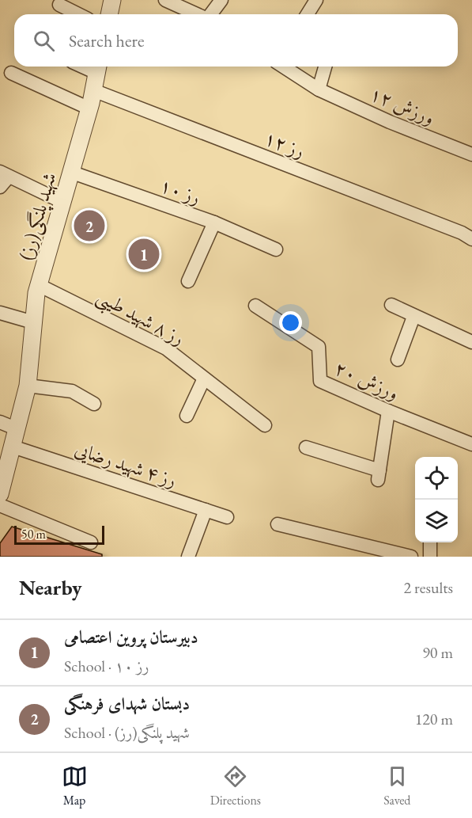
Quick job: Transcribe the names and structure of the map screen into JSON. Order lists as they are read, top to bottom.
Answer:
{
  "streets": {
    "street": [
      "ورزش ۱۲",
      "رز ۱۲",
      "رز ۱۰",
      "شهید پلنگی(رز)",
      "رز ۸ شهید طیبی",
      "ورزش ۲۰",
      "رز ۴ شهید رضایی"
    ]
  },
  "crossings": [
    ["رز ۱۲", "شهید پلنگی(رز)"],
    ["رز ۱۰", "شهید پلنگی(رز)"],
    ["شهید پلنگی(رز)", "رز ۸ شهید طیبی"],
    ["شهید پلنگی(رز)", "رز ۴ شهید رضایی"]
  ],
  "scale_bar": "50 m",
  "page": {
    "search": "Search here",
    "pins": ["2", "1"],
    "scale": "50 m",
    "heading": ["Nearby", "2 results"],
    "list": [
      {
        "mark": "1",
        "name": "دبیرستان پروین اعتصامی",
        "note": "School · رز ۱۰",
        "value": "90 m"
      },
      {
        "mark": "2",
        "name": "دبستان شهدای فرهنگی",
        "note": "School · شهید پلنگی(رز)",
        "value": "120 m"
      }
    ],
    "nav": ["Map", "Directions", "Saved"]
  }
}
